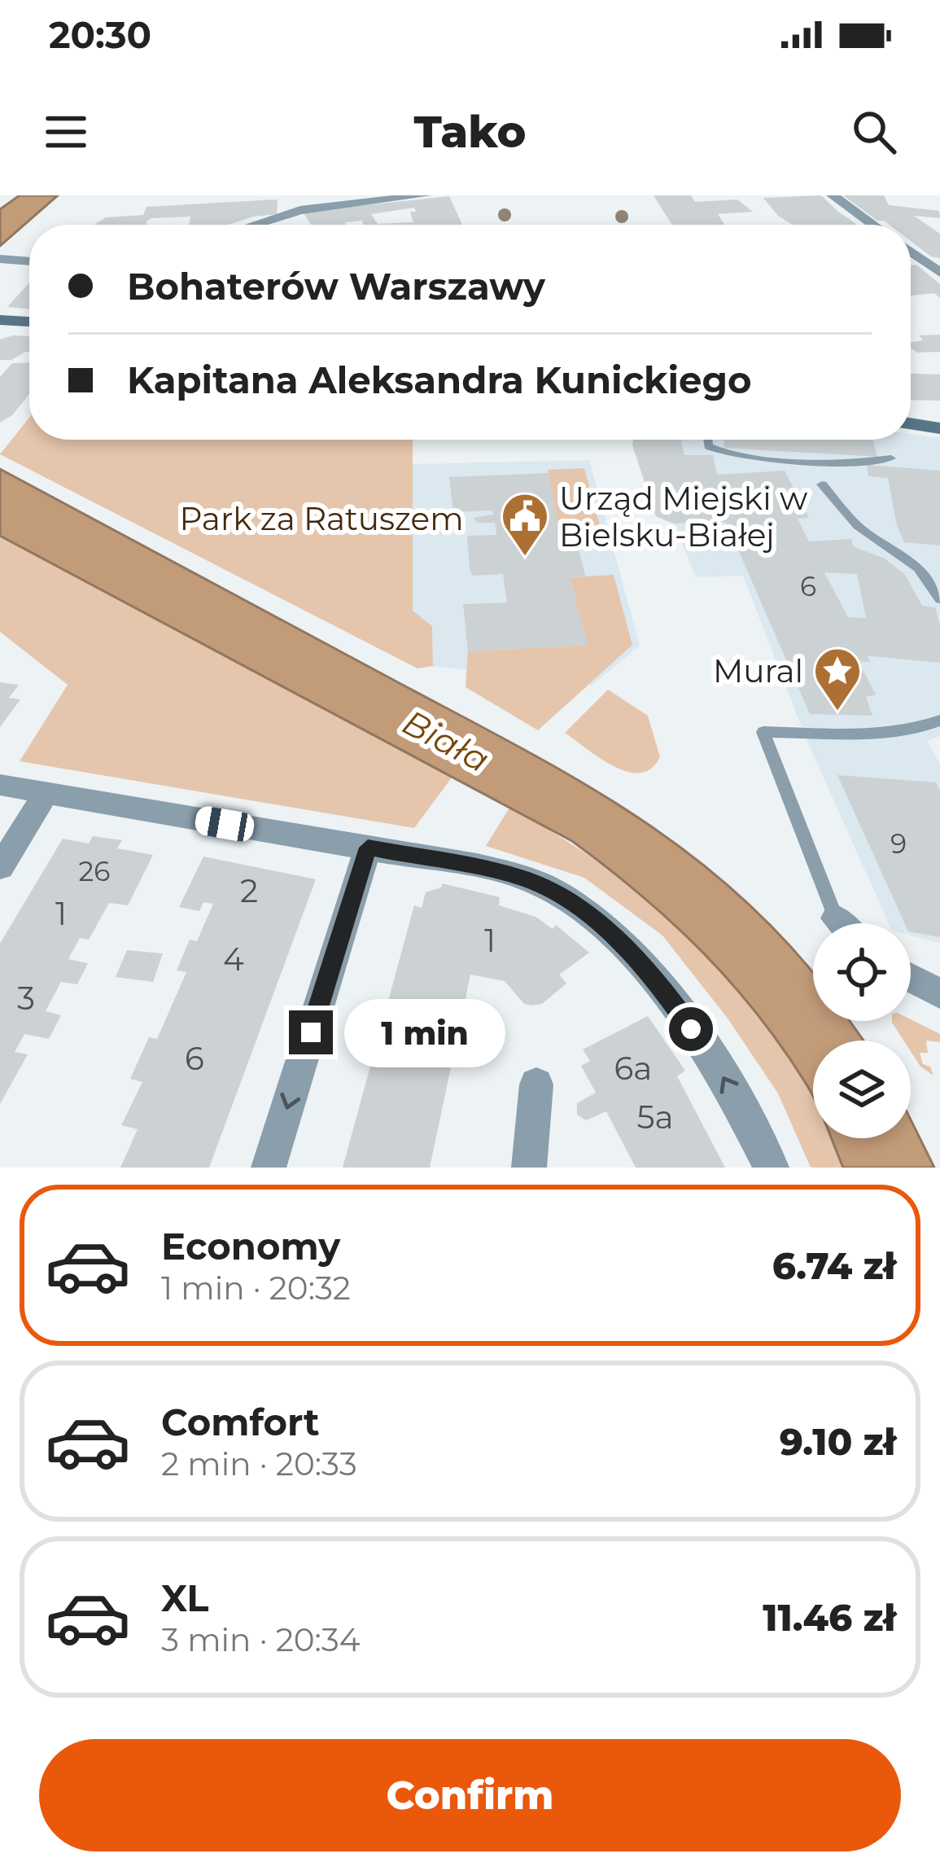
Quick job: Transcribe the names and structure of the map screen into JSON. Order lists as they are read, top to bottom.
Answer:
{
  "water": ["Biała"],
  "parks": ["Park za Ratuszem"],
  "places": {
    "public building": ["Urząd Miejski w Bielsku-Białej"],
    "place": ["Mural"]
  },
  "house_numbers": [
    "6",
    "9",
    "26",
    "2",
    "1",
    "1",
    "4",
    "3",
    "6",
    "6a",
    "5a"
  ],
  "page": {
    "status": "20:30",
    "header": "Tako",
    "banner": ["Bohaterów Warszawy", "Kapitana Aleksandra Kunickiego"],
    "bubble": "1 min",
    "list": [
      {
        "name": "Economy",
        "note": "1 min · 20:32",
        "value": "6.74 zł"
      },
      {
        "name": "Comfort",
        "note": "2 min · 20:33",
        "value": "9.10 zł"
      },
      {
        "name": "XL",
        "note": "3 min · 20:34",
        "value": "11.46 zł"
      }
    ],
    "buttons": "Confirm"
  }
}
